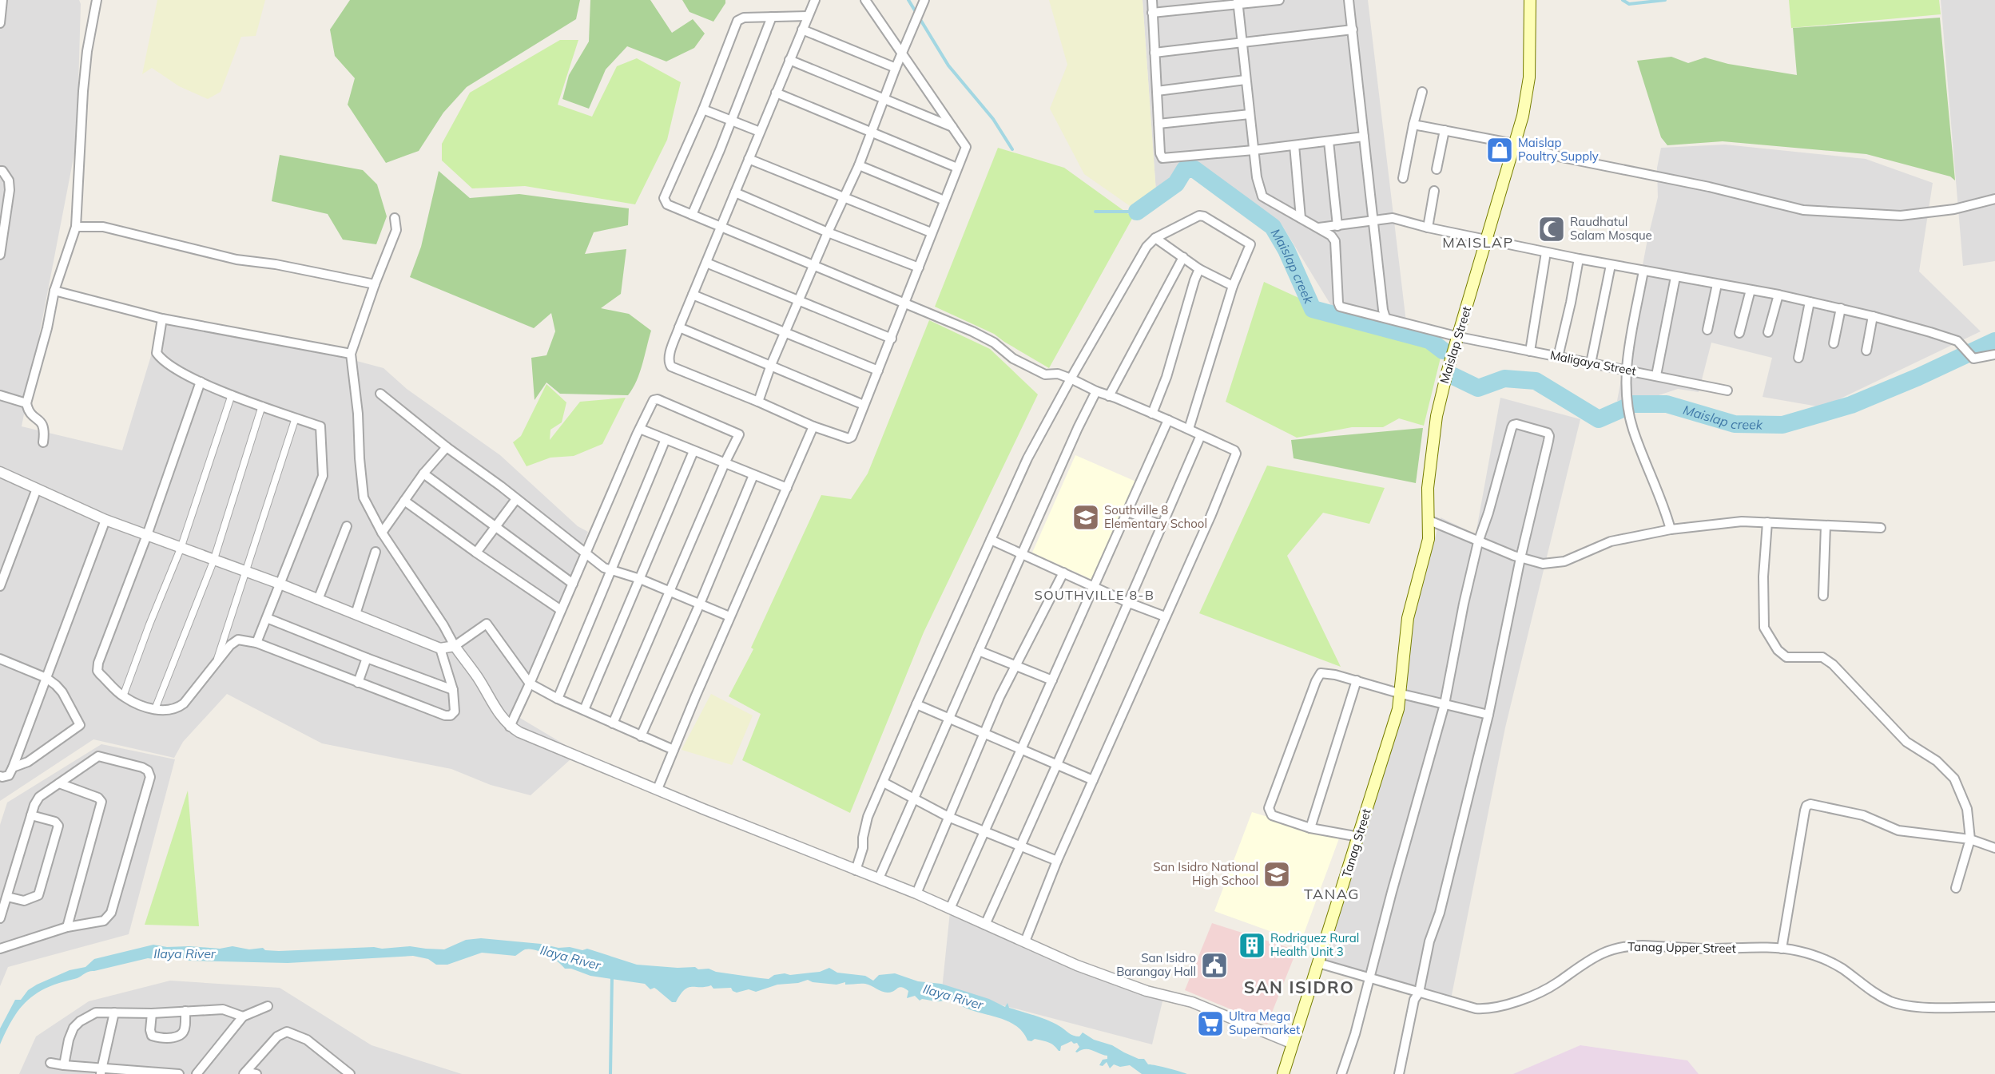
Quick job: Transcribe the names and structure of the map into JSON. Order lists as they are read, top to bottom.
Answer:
{
  "streets": {
    "main road": ["Maislap Street", "Tanag Street"],
    "street": ["Maligaya Street", "Tanag Upper Street"]
  },
  "crossings": [
    ["Maislap Street", "Maligaya Street"],
    ["Maislap Street", "Tanag Street"],
    ["Tanag Street", "Tanag Upper Street"]
  ],
  "districts": [
    "MAISLAP",
    "SOUTHVILLE 8-B",
    "TANAG",
    "SAN ISIDRO"
  ],
  "water": ["Maislap creek", "Ilaya River"],
  "places": {
    "shop": ["Maislap Poultry Supply"],
    "mosque": ["Raudhatul Salam Mosque"],
    "school or university": ["Southville 8 Elementary School", "San Isidro National High School"],
    "building": ["Rodriguez Rural Health Unit 3"],
    "public building": ["San Isidro Barangay Hall"],
    "supermarket": ["Ultra Mega Supermarket"]
  }
}
